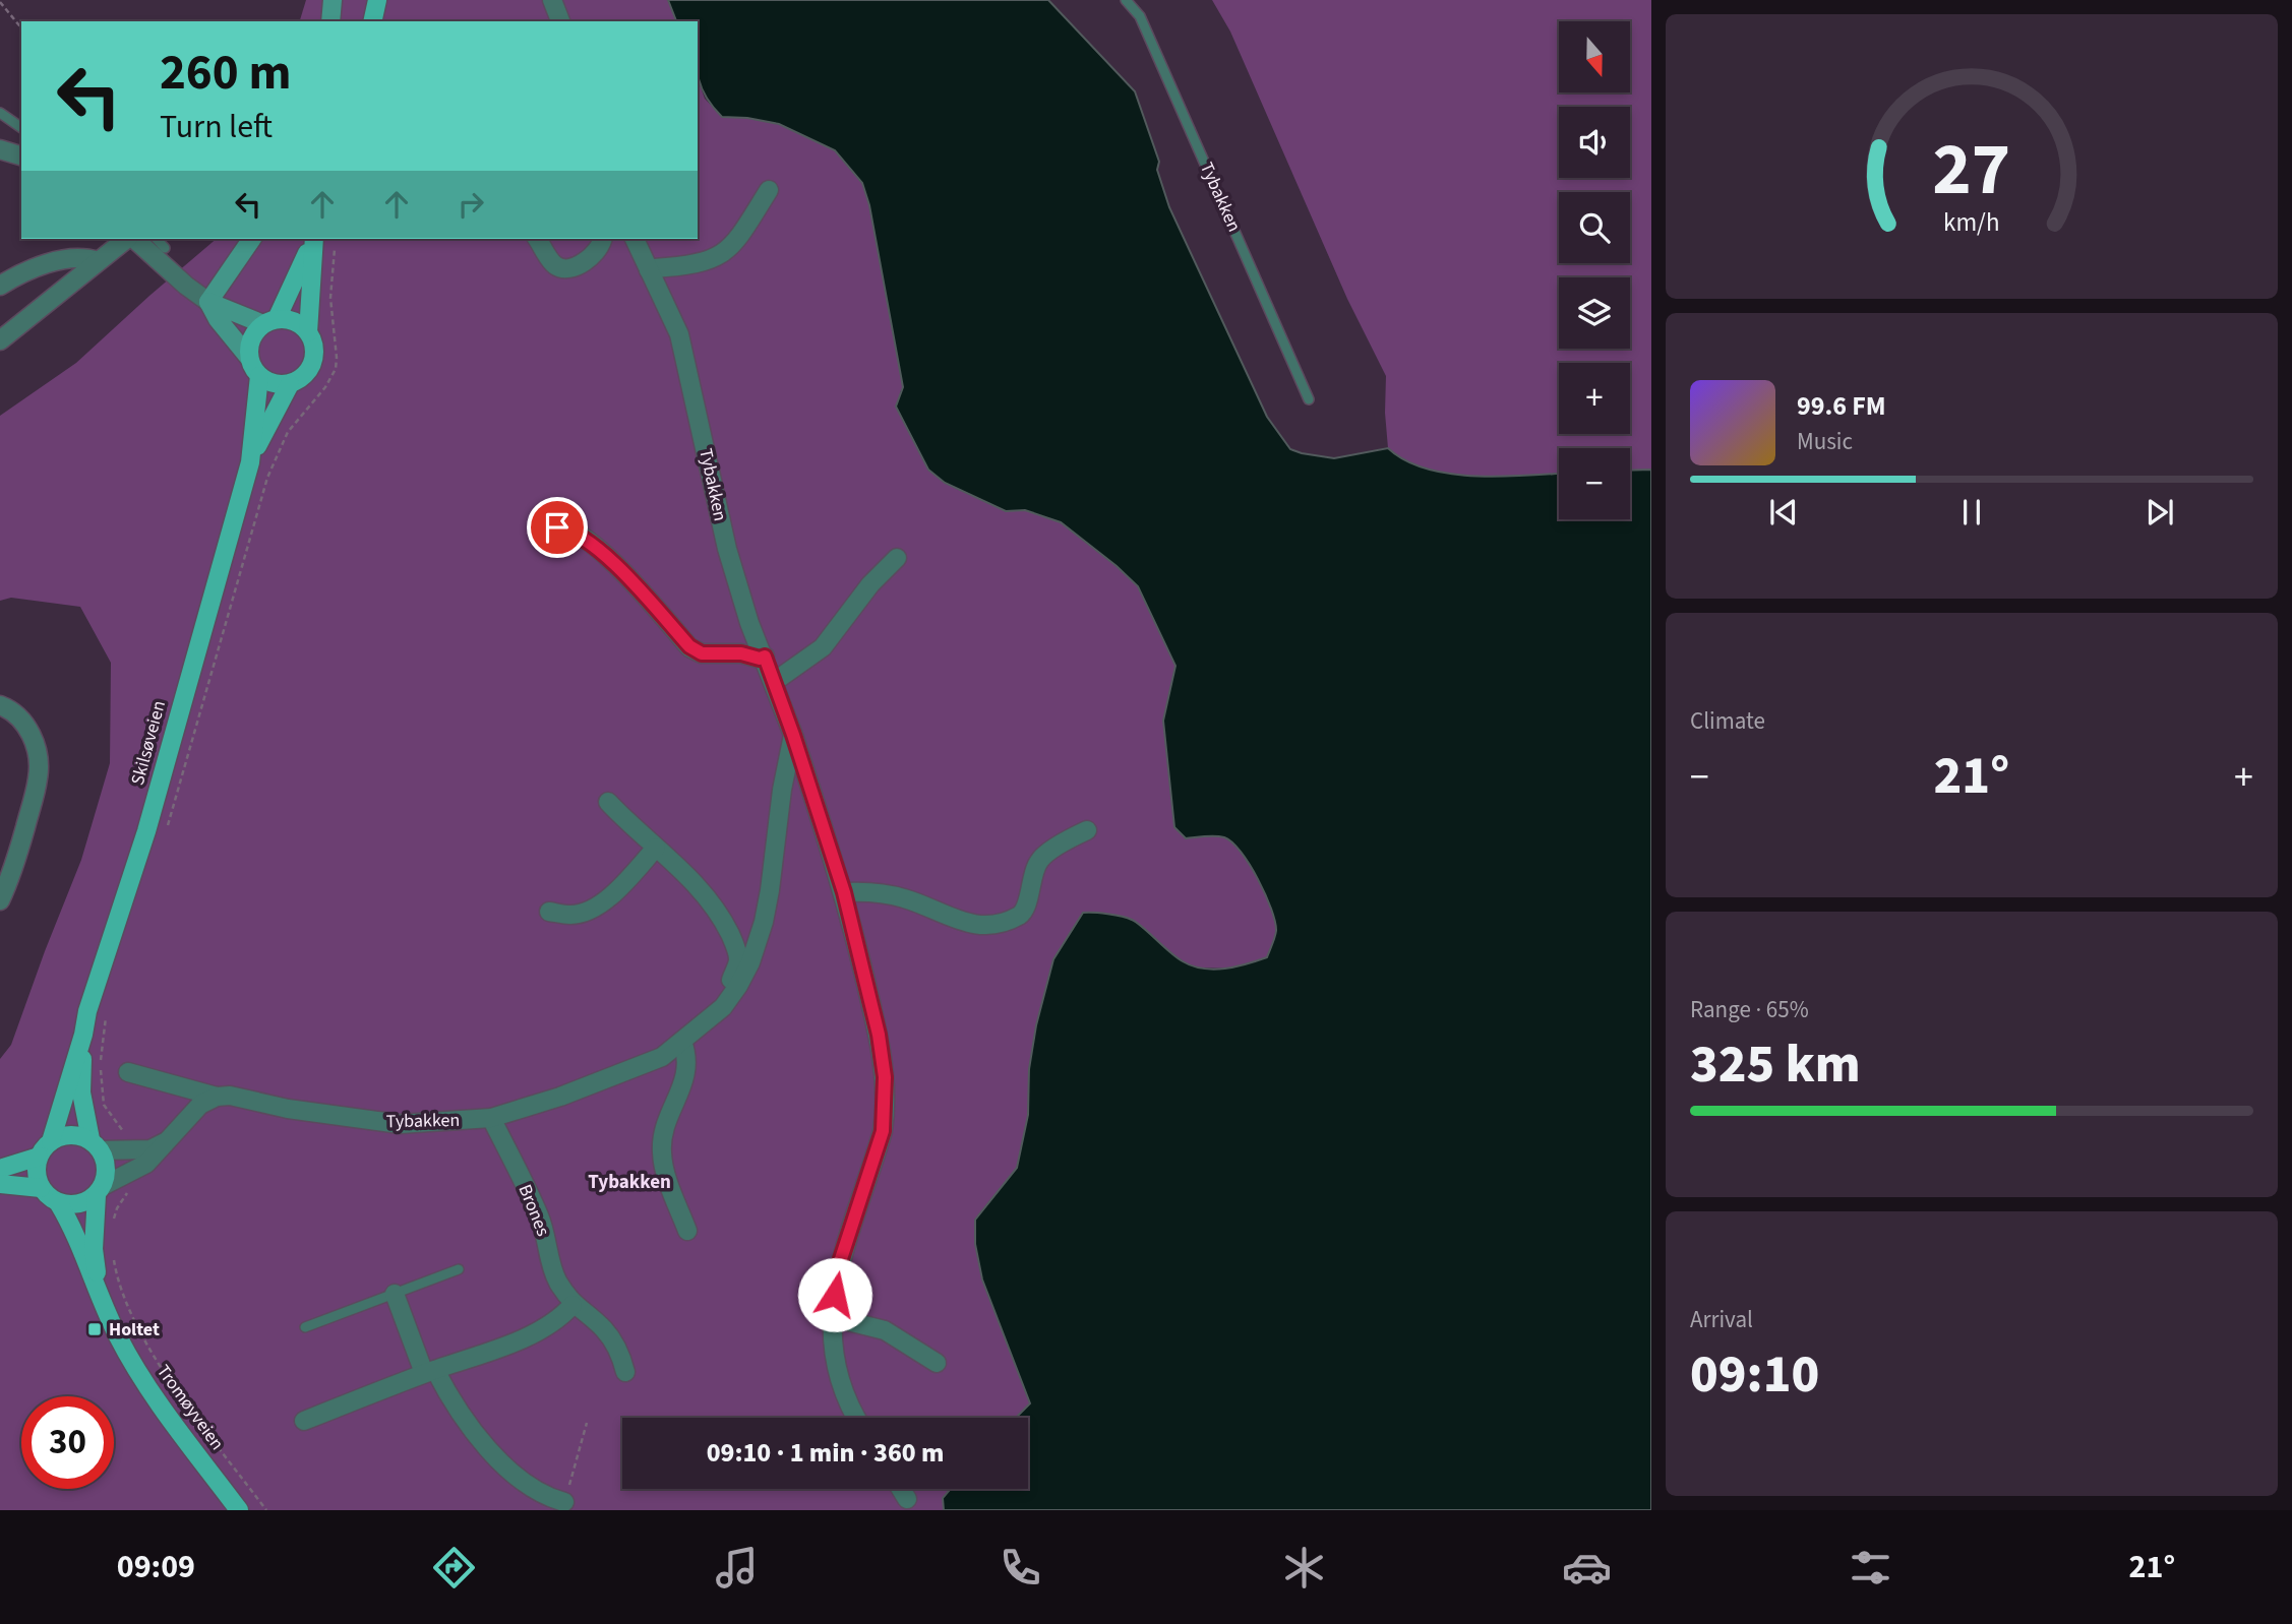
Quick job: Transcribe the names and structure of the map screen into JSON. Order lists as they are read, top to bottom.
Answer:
{
  "streets": {
    "main road": ["Skilsøveien", "Tromøyveien"],
    "street": ["Tybakken", "Brones"]
  },
  "crossings": [
    ["Tybakken", "Brones"],
    ["Skilsøveien", "Tromøyveien"]
  ],
  "districts": ["Tybakken"],
  "places": {
    "transit": ["Holtet"]
  },
  "north": "bottom",
  "page": {
    "map_buttons": ["+", "−"],
    "turn": ["260 m", "Turn left"],
    "song": ["99.6 FM", "Music"],
    "tile": [
      "Climate",
      ["Range · 65%", "325 km"],
      ["Arrival", "09:10"]
    ],
    "heat": ["−", "21°", "+"],
    "limit": "30",
    "trip": "09:10 · 1 min · 360 m",
    "tabs": ["09:09", "21°"],
    "gauge": ["27", "km/h"]
  }
}
